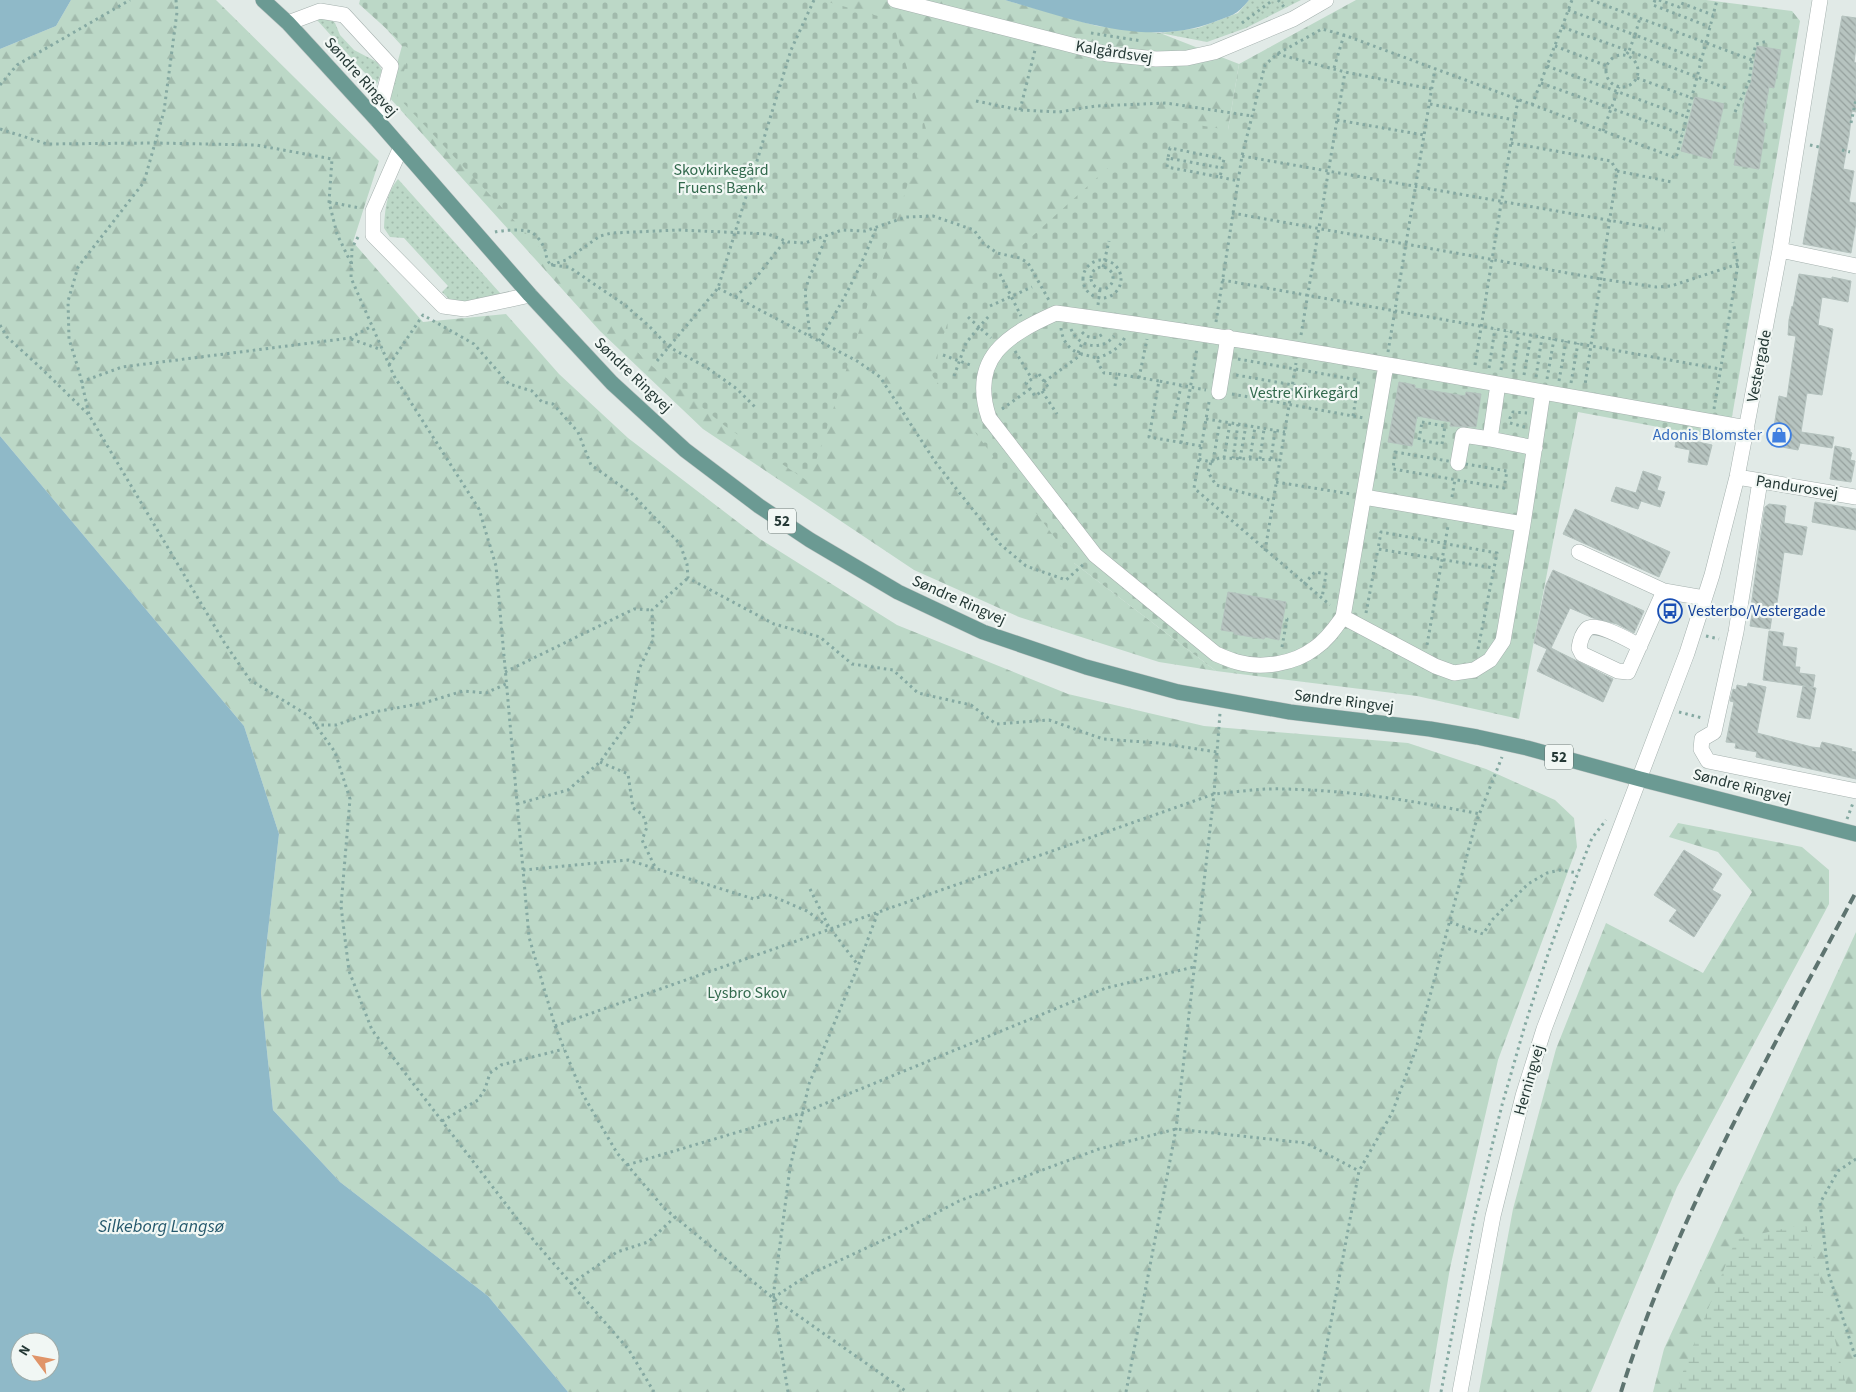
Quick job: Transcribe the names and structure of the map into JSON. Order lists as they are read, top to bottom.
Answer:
{
  "streets": {
    "main road": ["Søndre Ringvej", "52"],
    "street": [
      "Kalgårdsvej",
      "Vestergade",
      "Pandurosvej",
      "Herningvej"
    ]
  },
  "crossings": [
    ["Søndre Ringvej", "Vestergade"],
    ["Søndre Ringvej", "Herningvej"],
    ["Vestergade", "Pandurosvej"],
    ["Vestergade", "Herningvej"]
  ],
  "water": ["Silkeborg Langsø"],
  "parks": ["Skovkirkegård Fruens Bænk", "Vestre Kirkegård", "Lysbro Skov"],
  "places": {
    "shop": ["Adonis Blomster"],
    "bus stop": ["Vesterbo/Vestergade"]
  },
  "north": "top left"
}
